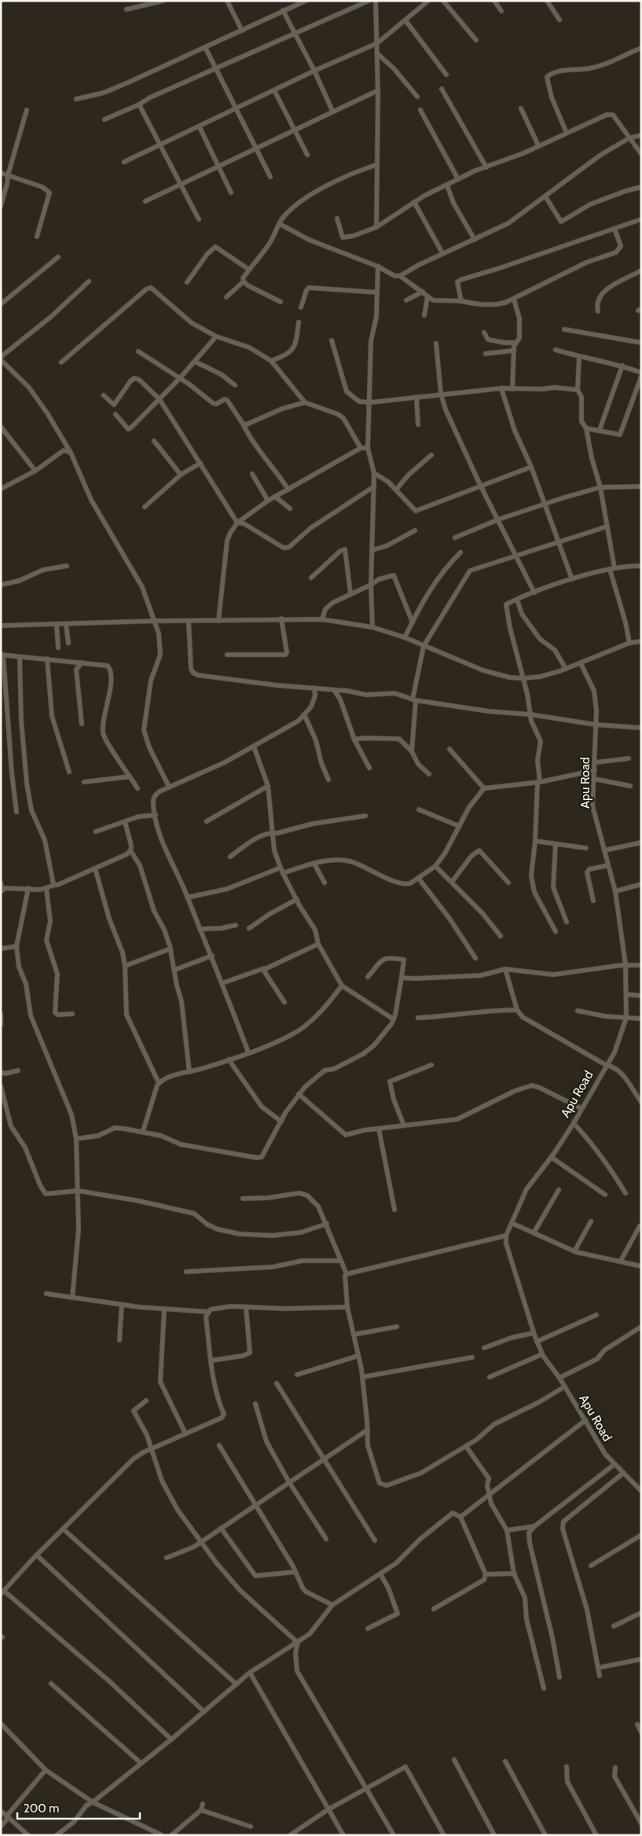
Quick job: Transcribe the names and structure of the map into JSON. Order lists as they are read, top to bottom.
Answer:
{
  "streets": {
    "street": ["Apu Road"]
  },
  "scale_bar": "200 m"
}
